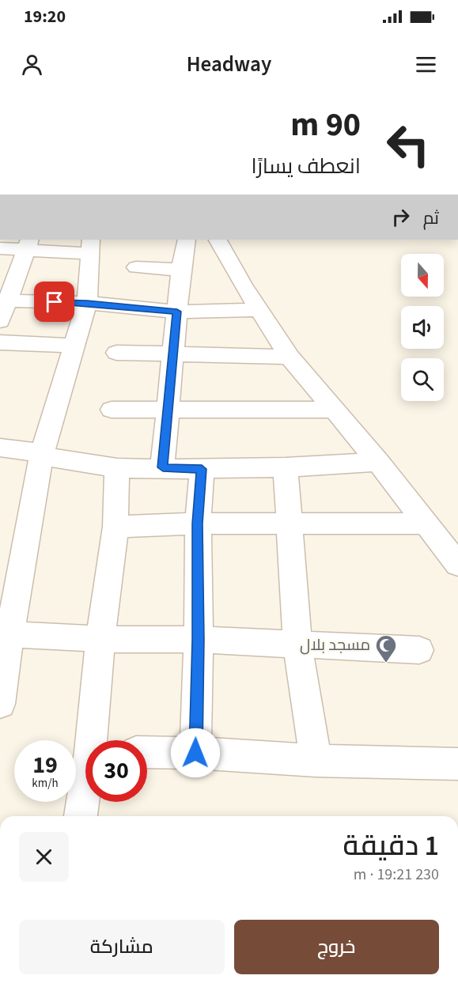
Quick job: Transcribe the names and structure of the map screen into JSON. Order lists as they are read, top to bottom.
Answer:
{
  "places": {
    "mosque": ["مسجد بلال"]
  },
  "north": "bottom",
  "page": {
    "status": "19:20",
    "header": "Headway",
    "turn": ["90 m", "انعطف يسارًا"],
    "then": "ثم",
    "speed": "19 km/h",
    "limit": "30",
    "heading": ["1 دقيقة", "230 m · 19:21"],
    "buttons": ["خروج", "مشاركة"]
  }
}
